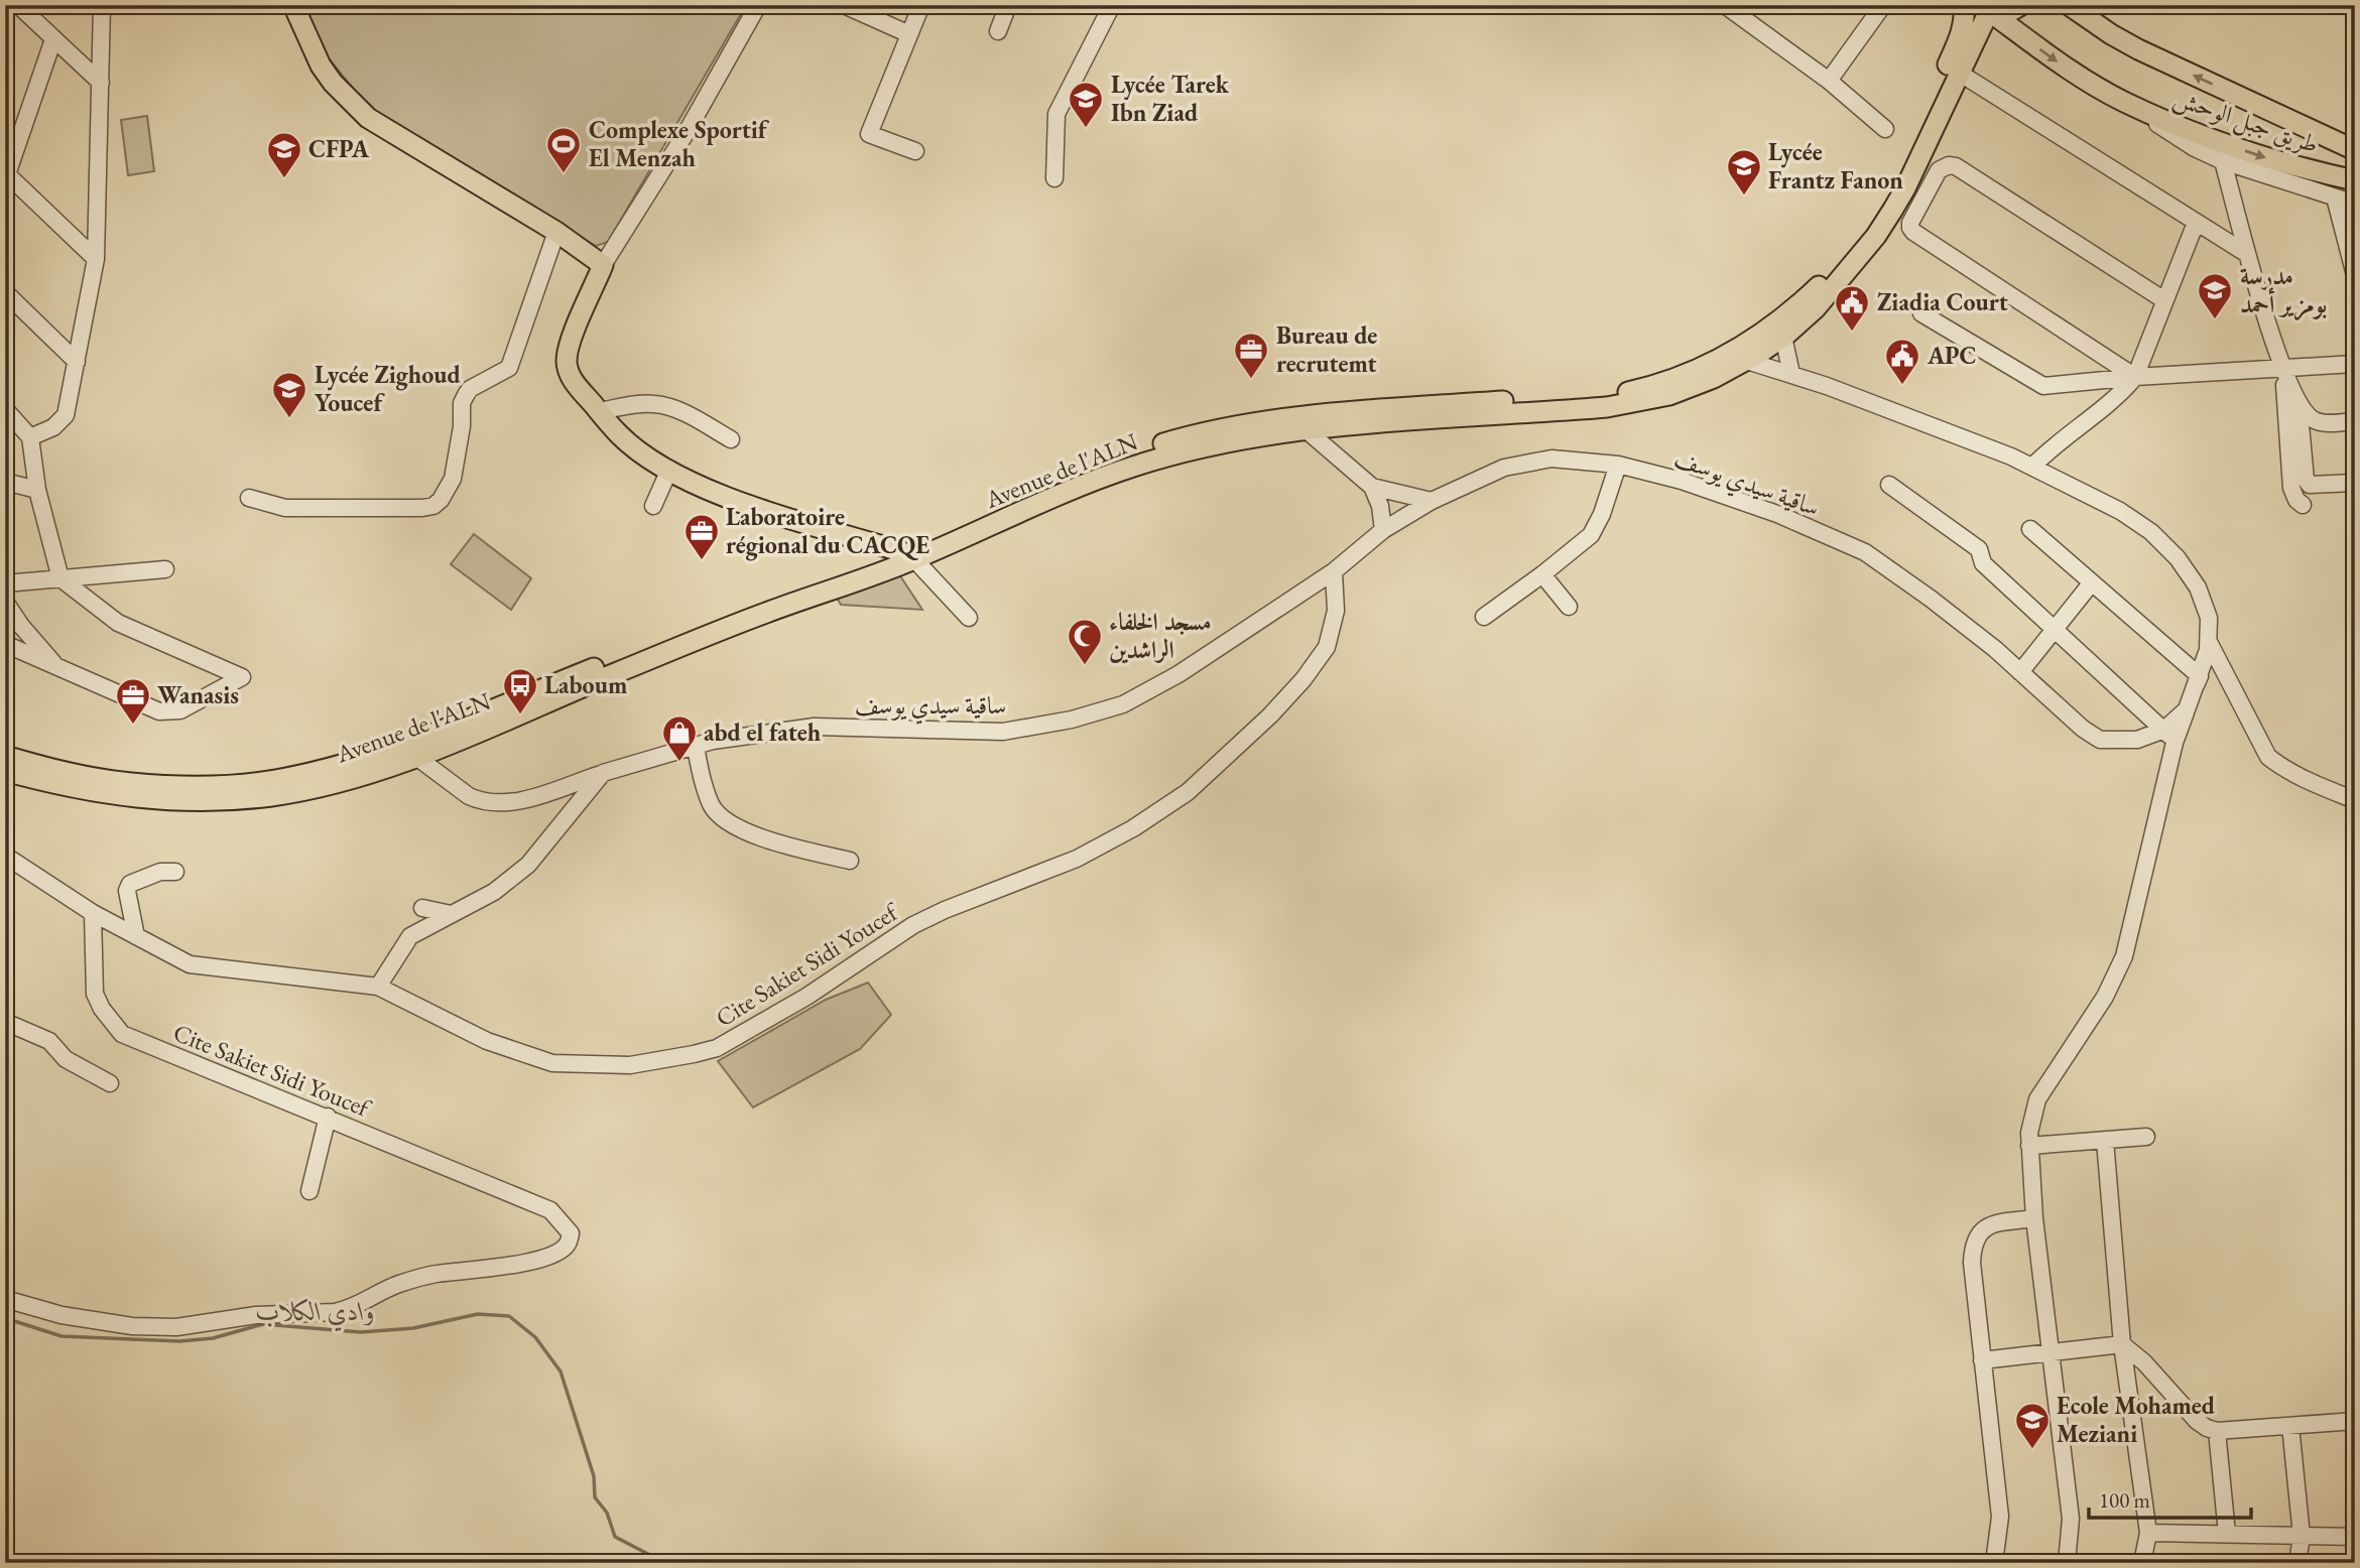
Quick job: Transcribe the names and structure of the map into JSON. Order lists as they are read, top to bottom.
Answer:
{
  "streets": {
    "main road": ["طريق جبل الوحش", "Avenue de l'ALN"],
    "street": ["ساقية سيدي يوسف", "Cite Sakiet Sidi Youcef"]
  },
  "crossings": [
    ["Avenue de l'ALN", "ساقية سيدي يوسف"],
    ["ساقية سيدي يوسف", "Cite Sakiet Sidi Youcef"]
  ],
  "water": ["وادي الكلاب"],
  "places": {
    "school or university": [
      "Lycée Tarek Ibn Ziad",
      "CFPA",
      "Lycée Frantz Fanon",
      "مدرسة بومزير أحمد",
      "Lycée Zighoud Youcef",
      "Ecole Mohamed Meziani"
    ],
    "sports": ["Complexe Sportif El Menzah"],
    "public building": ["Ziadia Court", "APC"],
    "office": ["Bureau de recrutemt", "Laboratoire régional du CACQE", "Wanasis"],
    "mosque": ["مسجد الخلفاء الراشدين"],
    "bus stop": ["Laboum"],
    "shop": ["abd el fateh"]
  },
  "scale_bar": "100 m"
}
